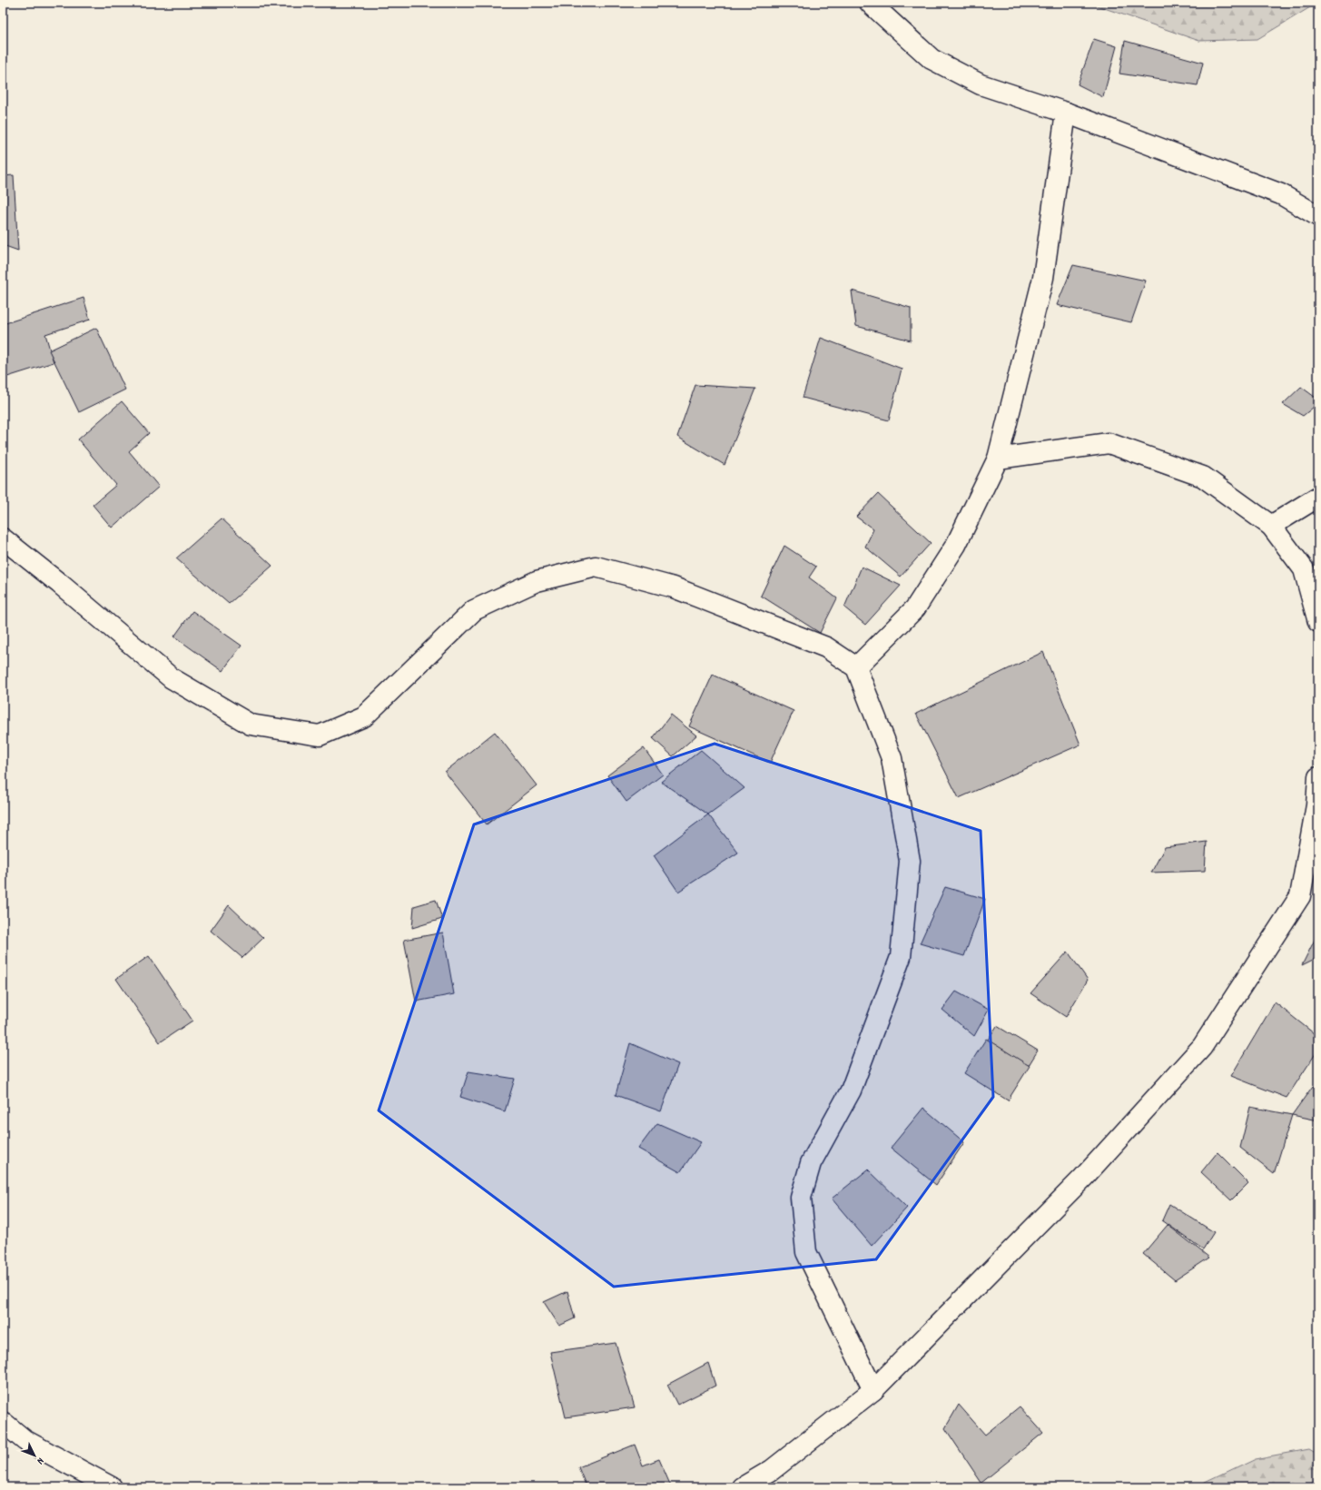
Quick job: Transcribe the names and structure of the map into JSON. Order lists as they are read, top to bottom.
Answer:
{
  "north": "bottom right"
}
